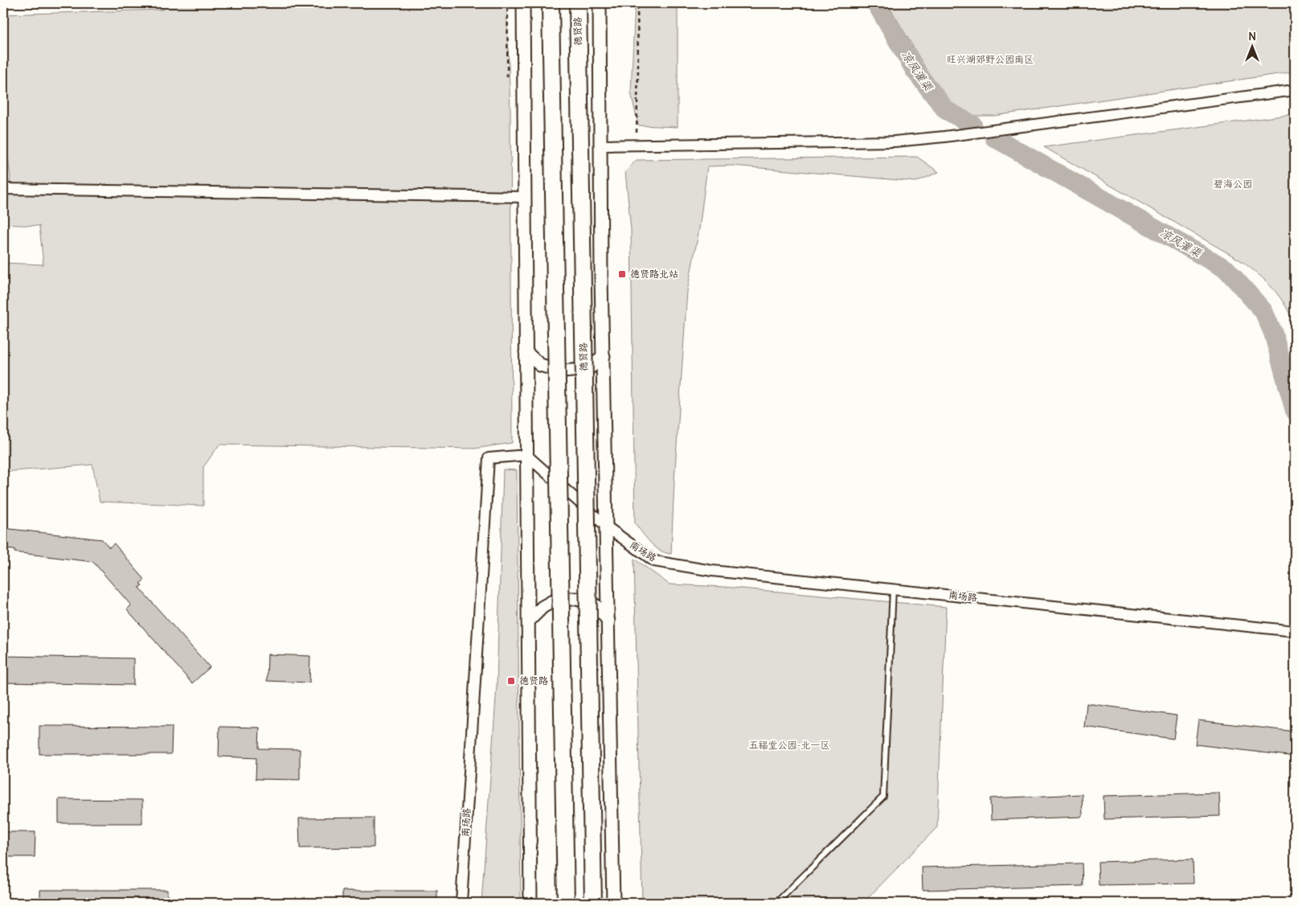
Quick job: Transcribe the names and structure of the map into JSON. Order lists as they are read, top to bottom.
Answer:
{
  "streets": {
    "highway": ["德贤路"],
    "street": ["南场路"]
  },
  "crossings": [
    ["德贤路", "南场路"]
  ],
  "water": ["凉凤灌渠", "凉风灌渠"],
  "parks": ["旺兴湖郊野公园南区", "碧海公园", "五福堂公园-北一区"],
  "places": {
    "transit": ["德贤路北站", "德贤路"]
  },
  "north": "top"
}
